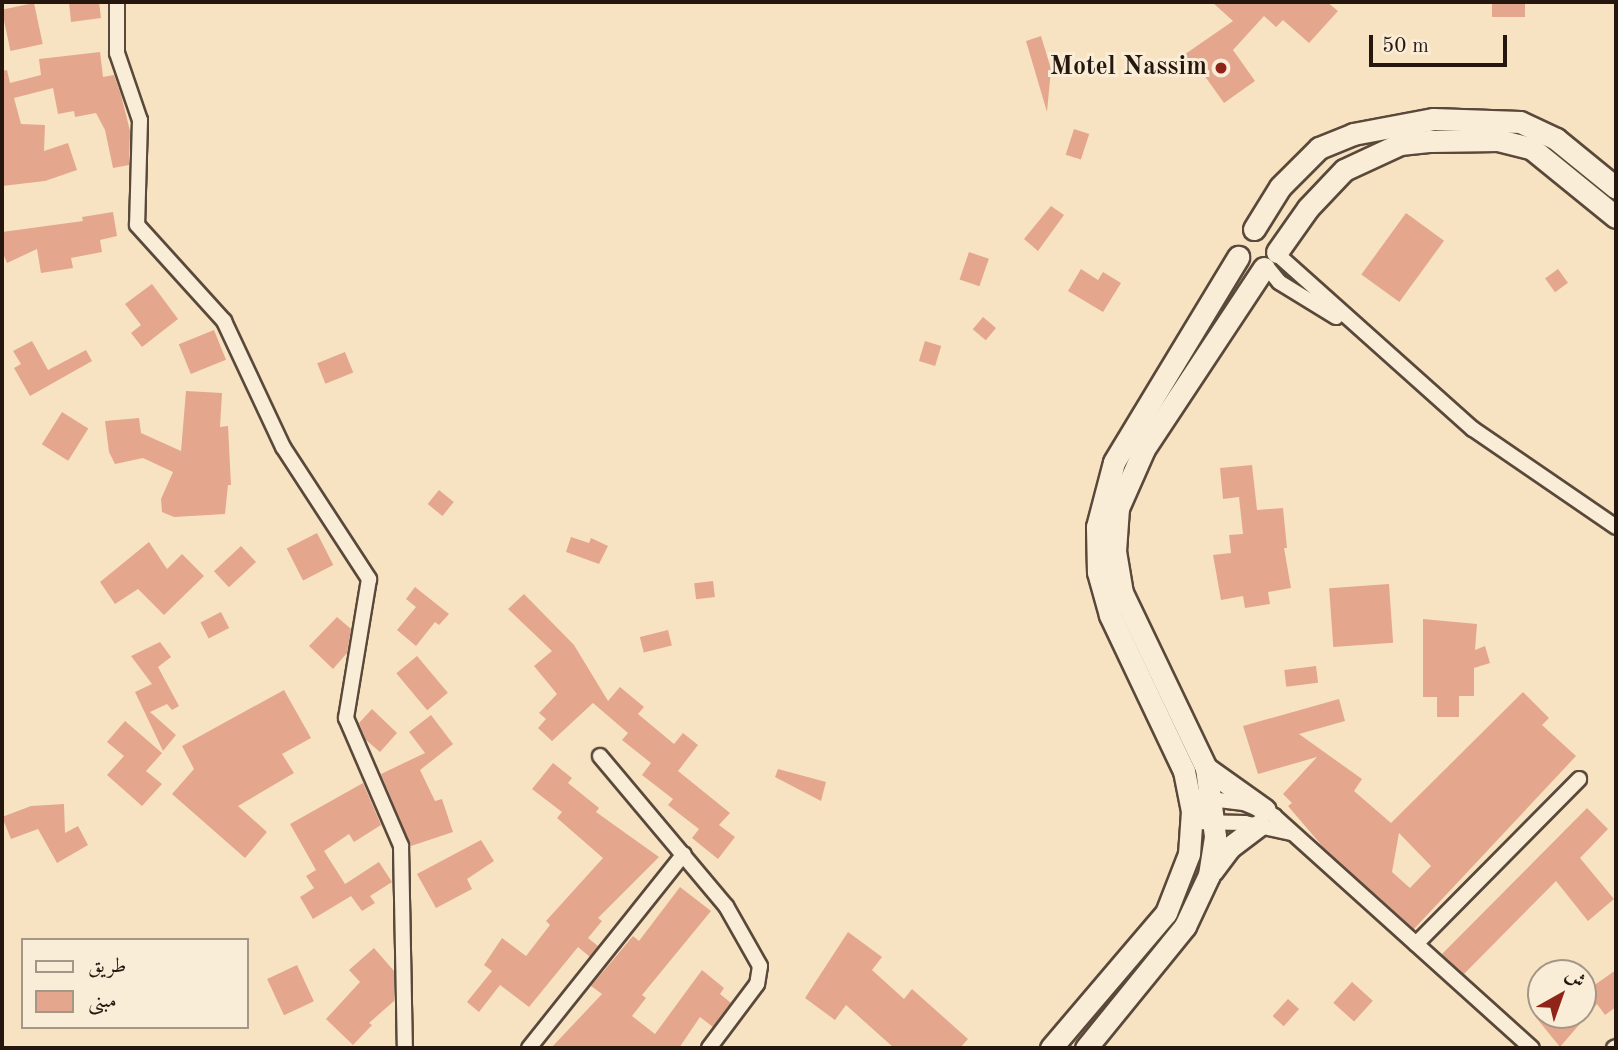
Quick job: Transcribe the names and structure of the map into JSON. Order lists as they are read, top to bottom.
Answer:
{
  "places": ["Motel Nassim"],
  "legend": ["طريق", "مبنى"],
  "scale_bar": "50 m",
  "north": "top right"
}
